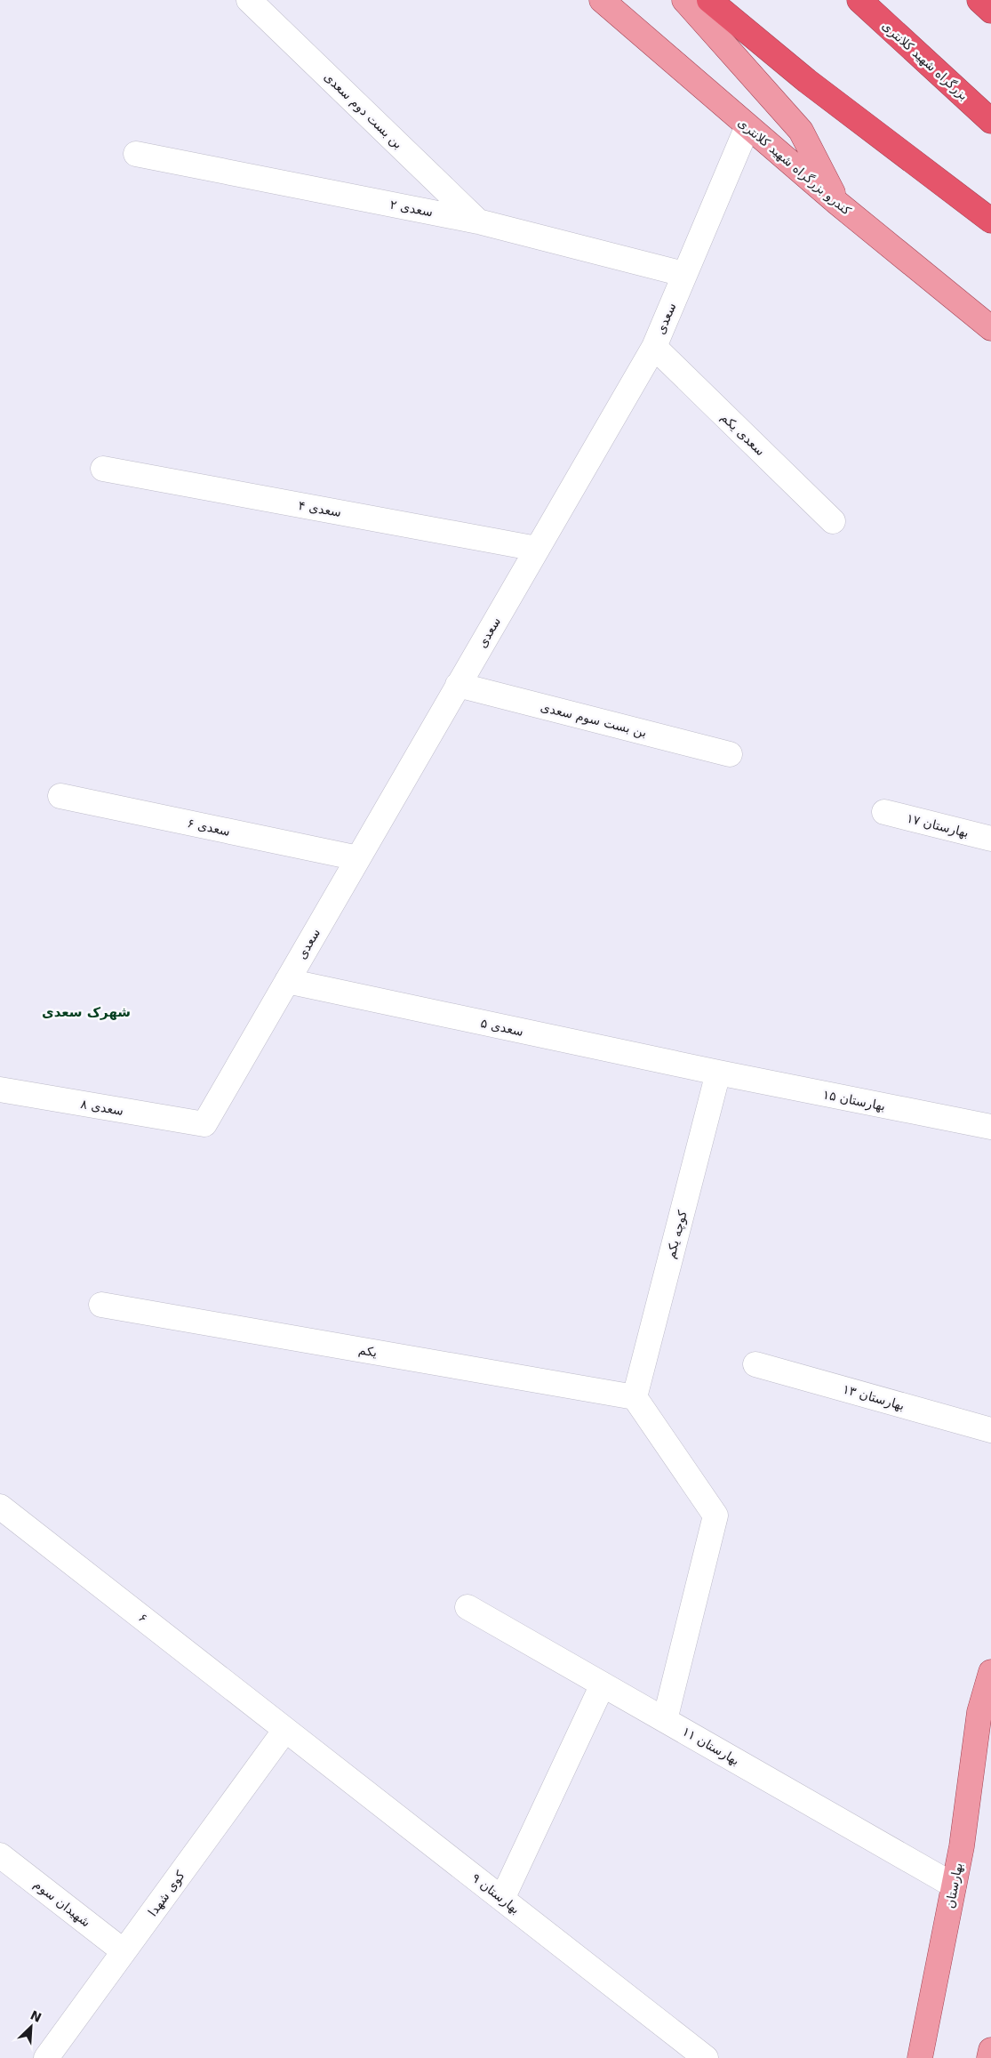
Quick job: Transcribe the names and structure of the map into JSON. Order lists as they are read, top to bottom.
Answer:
{
  "streets": {
    "highway": ["بزرگراه شهید کلانتری"],
    "main road": ["کندرو بزرگراه شهید کلانتری", "بهارستان"],
    "street": [
      "بن بست دوم سعدی",
      "سعدی ۲",
      "سعدی",
      "سعدی یکم",
      "سعدی ۴",
      "بن بست سوم سعدی",
      "۱۷ بهارستان",
      "سعدی ۶",
      "سعدی ۵",
      "۱۵ بهارستان",
      "سعدی ۸",
      "کوچه یکم",
      "یکم",
      "۱۳ بهارستان",
      "۶",
      "۱۱ بهارستان",
      "کوی شهدا",
      "۹ بهارستان",
      "شهیدان سوم"
    ]
  },
  "crossings": [
    ["بن بست دوم سعدی", "سعدی ۲"],
    ["کندرو بزرگراه شهید کلانتری", "سعدی"],
    ["سعدی ۲", "سعدی"],
    ["سعدی", "سعدی یکم"],
    ["سعدی", "سعدی ۴"],
    ["سعدی", "بن بست سوم سعدی"],
    ["سعدی", "سعدی ۶"],
    ["سعدی", "سعدی ۵"],
    ["سعدی", "سعدی ۸"],
    ["سعدی ۵", "۱۵ بهارستان"],
    ["سعدی ۵", "کوچه یکم"],
    ["۱۵ بهارستان", "کوچه یکم"],
    ["کوچه یکم", "یکم"],
    ["۶", "کوی شهدا"],
    ["۶", "۹ بهارستان"],
    ["۱۱ بهارستان", "بهارستان"],
    ["کوی شهدا", "۹ بهارستان"],
    ["کوی شهدا", "شهیدان سوم"]
  ],
  "districts": ["شهرک سعدی"],
  "north": "top right"
}
